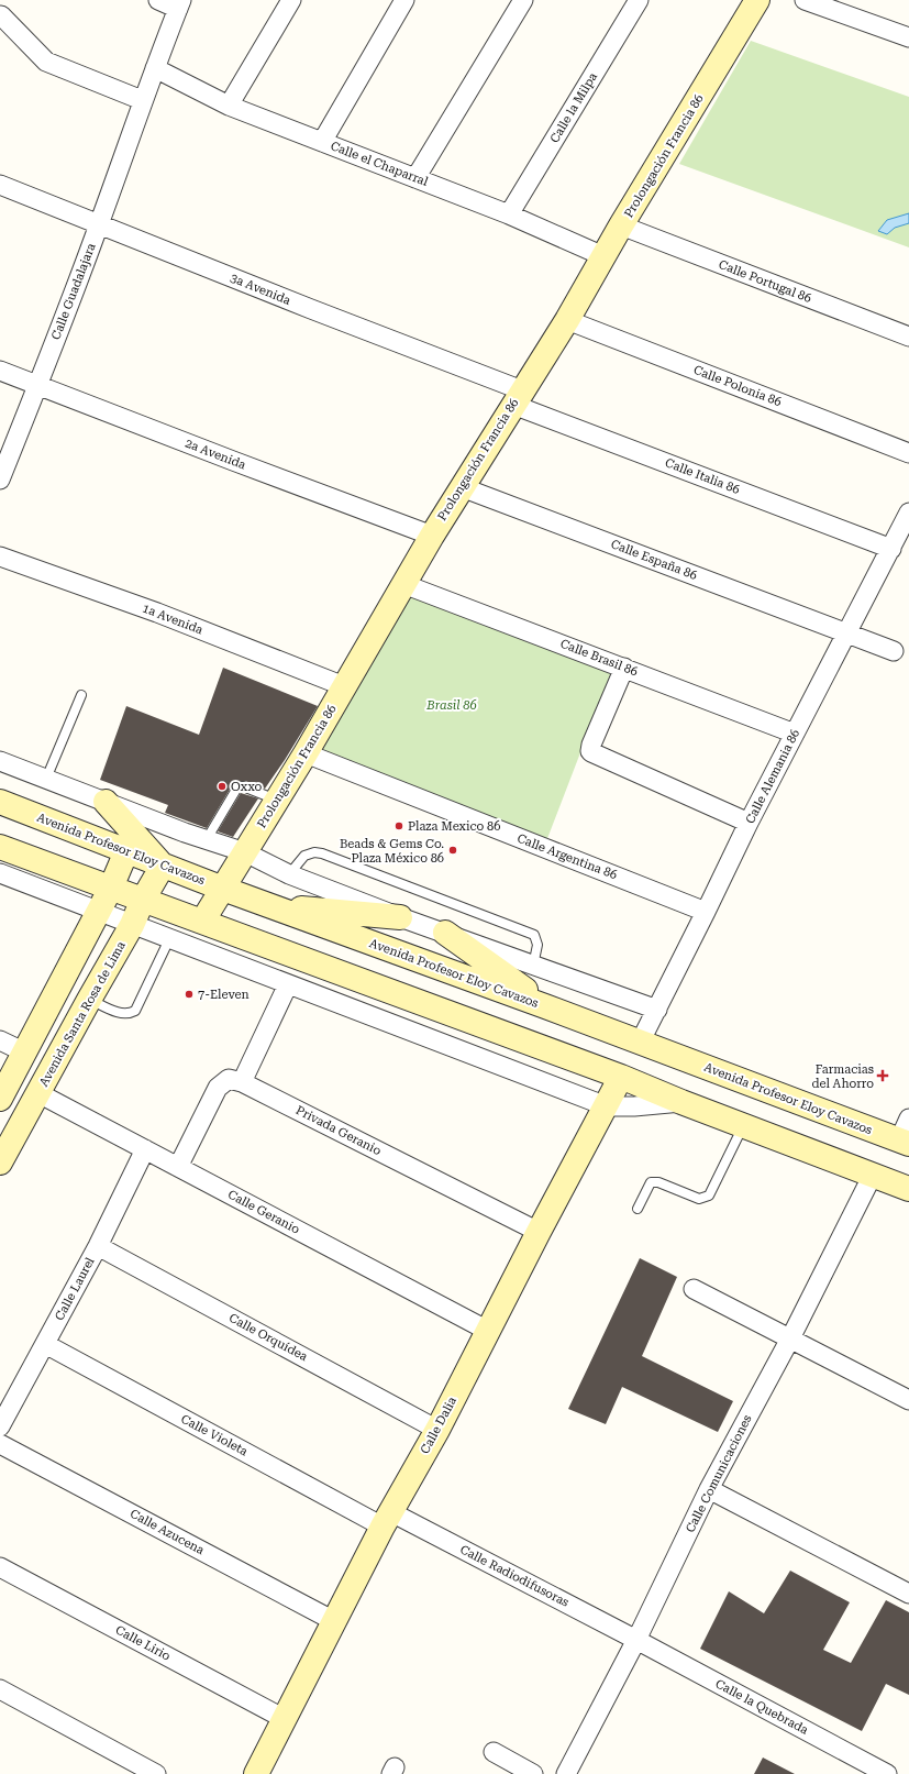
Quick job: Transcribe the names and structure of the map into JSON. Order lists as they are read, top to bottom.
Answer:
{
  "streets": {
    "street": [
      "Calle la Milpa",
      "Prolongación Francia 86",
      "Calle el Chaparral",
      "Calle Portugal 86",
      "3a Avenida",
      "Calle Guadalajara",
      "Calle Polonia 86",
      "2a Avenida",
      "Calle Italia 86",
      "Calle España 86",
      "1a Avenida",
      "Calle Brasil 86",
      "Calle Alemania 86",
      "Avenida Profesor Eloy Cavazos",
      "Calle Argentina 86",
      "Avenida Santa Rosa de Lima",
      "Privada Geranio",
      "Calle Geranio",
      "Calle Laurel",
      "Calle Orquídea",
      "Calle Dalia",
      "Calle Violeta",
      "Calle Comunicaciones",
      "Calle Azucena",
      "Calle Radiodifusoras",
      "Calle Lirio",
      "Calle la Quebrada"
    ]
  },
  "crossings": [
    ["Calle la Milpa", "Calle el Chaparral"],
    ["Prolongación Francia 86", "Calle el Chaparral"],
    ["Prolongación Francia 86", "Calle Portugal 86"],
    ["Prolongación Francia 86", "3a Avenida"],
    ["Prolongación Francia 86", "Calle Polonia 86"],
    ["Prolongación Francia 86", "2a Avenida"],
    ["Prolongación Francia 86", "Calle Italia 86"],
    ["Prolongación Francia 86", "Calle España 86"],
    ["Prolongación Francia 86", "1a Avenida"],
    ["Prolongación Francia 86", "Calle Brasil 86"],
    ["Prolongación Francia 86", "Avenida Profesor Eloy Cavazos"],
    ["Prolongación Francia 86", "Calle Argentina 86"],
    ["Calle el Chaparral", "Calle Guadalajara"],
    ["3a Avenida", "Calle Guadalajara"],
    ["3a Avenida", "Calle Italia 86"],
    ["Calle Guadalajara", "2a Avenida"],
    ["Calle Italia 86", "Calle Alemania 86"],
    ["Calle España 86", "Calle Alemania 86"],
    ["Calle Brasil 86", "Calle Alemania 86"],
    ["Calle Alemania 86", "Avenida Profesor Eloy Cavazos"],
    ["Calle Alemania 86", "Calle Argentina 86"],
    ["Avenida Profesor Eloy Cavazos", "Avenida Santa Rosa de Lima"],
    ["Avenida Santa Rosa de Lima", "Calle Geranio"],
    ["Privada Geranio", "Calle Dalia"],
    ["Calle Geranio", "Calle Laurel"],
    ["Calle Geranio", "Calle Dalia"],
    ["Calle Laurel", "Calle Orquídea"],
    ["Calle Laurel", "Calle Violeta"],
    ["Calle Orquídea", "Calle Dalia"],
    ["Calle Dalia", "Calle Violeta"],
    ["Calle Dalia", "Calle Azucena"],
    ["Calle Dalia", "Calle Radiodifusoras"],
    ["Calle Dalia", "Calle Lirio"],
    ["Calle Violeta", "Calle Radiodifusoras"],
    ["Calle Comunicaciones", "Calle Radiodifusoras"],
    ["Calle Comunicaciones", "Calle la Quebrada"],
    ["Calle Radiodifusoras", "Calle la Quebrada"]
  ],
  "parks": ["Brasil 86"],
  "places": {
    "other": [
      "Oxxo",
      "Plaza Mexico 86",
      "Beads & Gems Co. Plaza México 86",
      "7-Eleven"
    ],
    "health": ["Farmacias del Ahorro"]
  }
}
